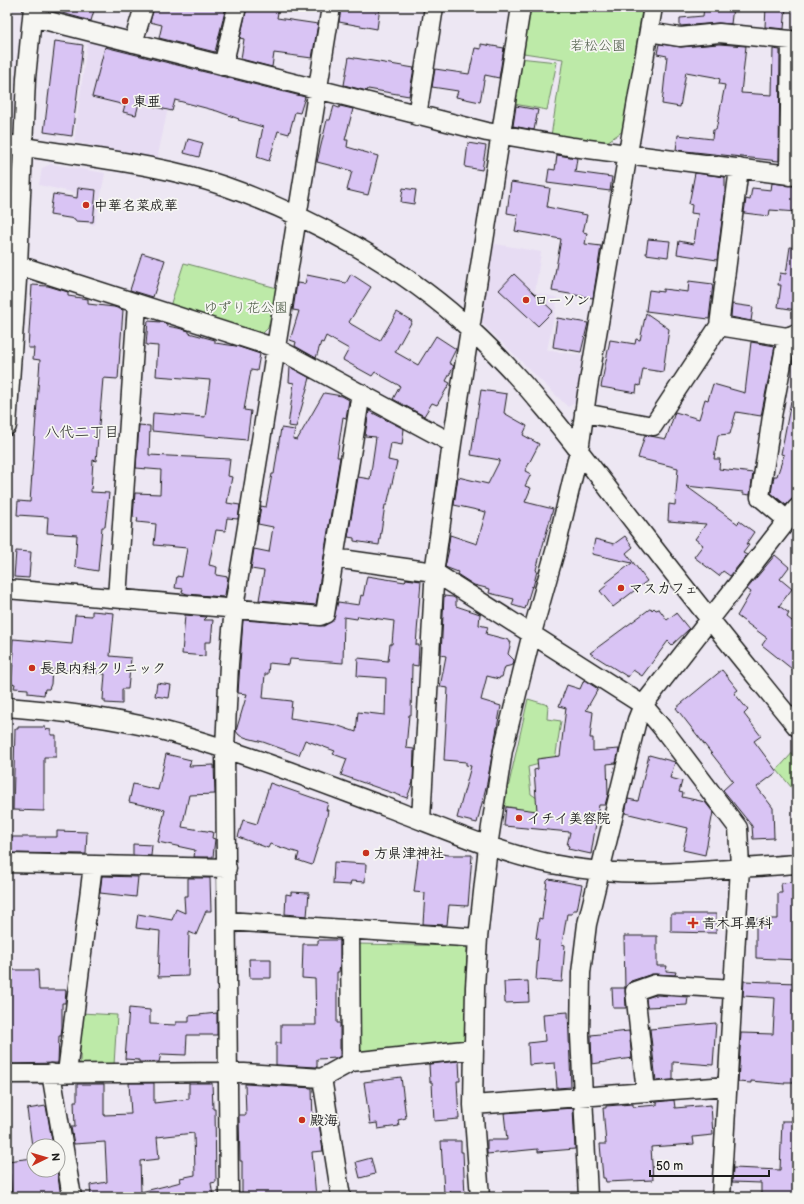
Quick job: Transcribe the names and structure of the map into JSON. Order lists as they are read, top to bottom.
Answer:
{
  "districts": ["八代二丁目"],
  "parks": ["若松公園", "ゆずり花公園"],
  "places": {
    "other": [
      "東亜",
      "中華名菜成華",
      "ローソン",
      "マスカフェ",
      "長良内科クリニック",
      "イチイ美容院",
      "方県津神社",
      "殿海"
    ],
    "health": ["青木耳鼻科"]
  },
  "scale_bar": "50 m",
  "north": "right"
}
